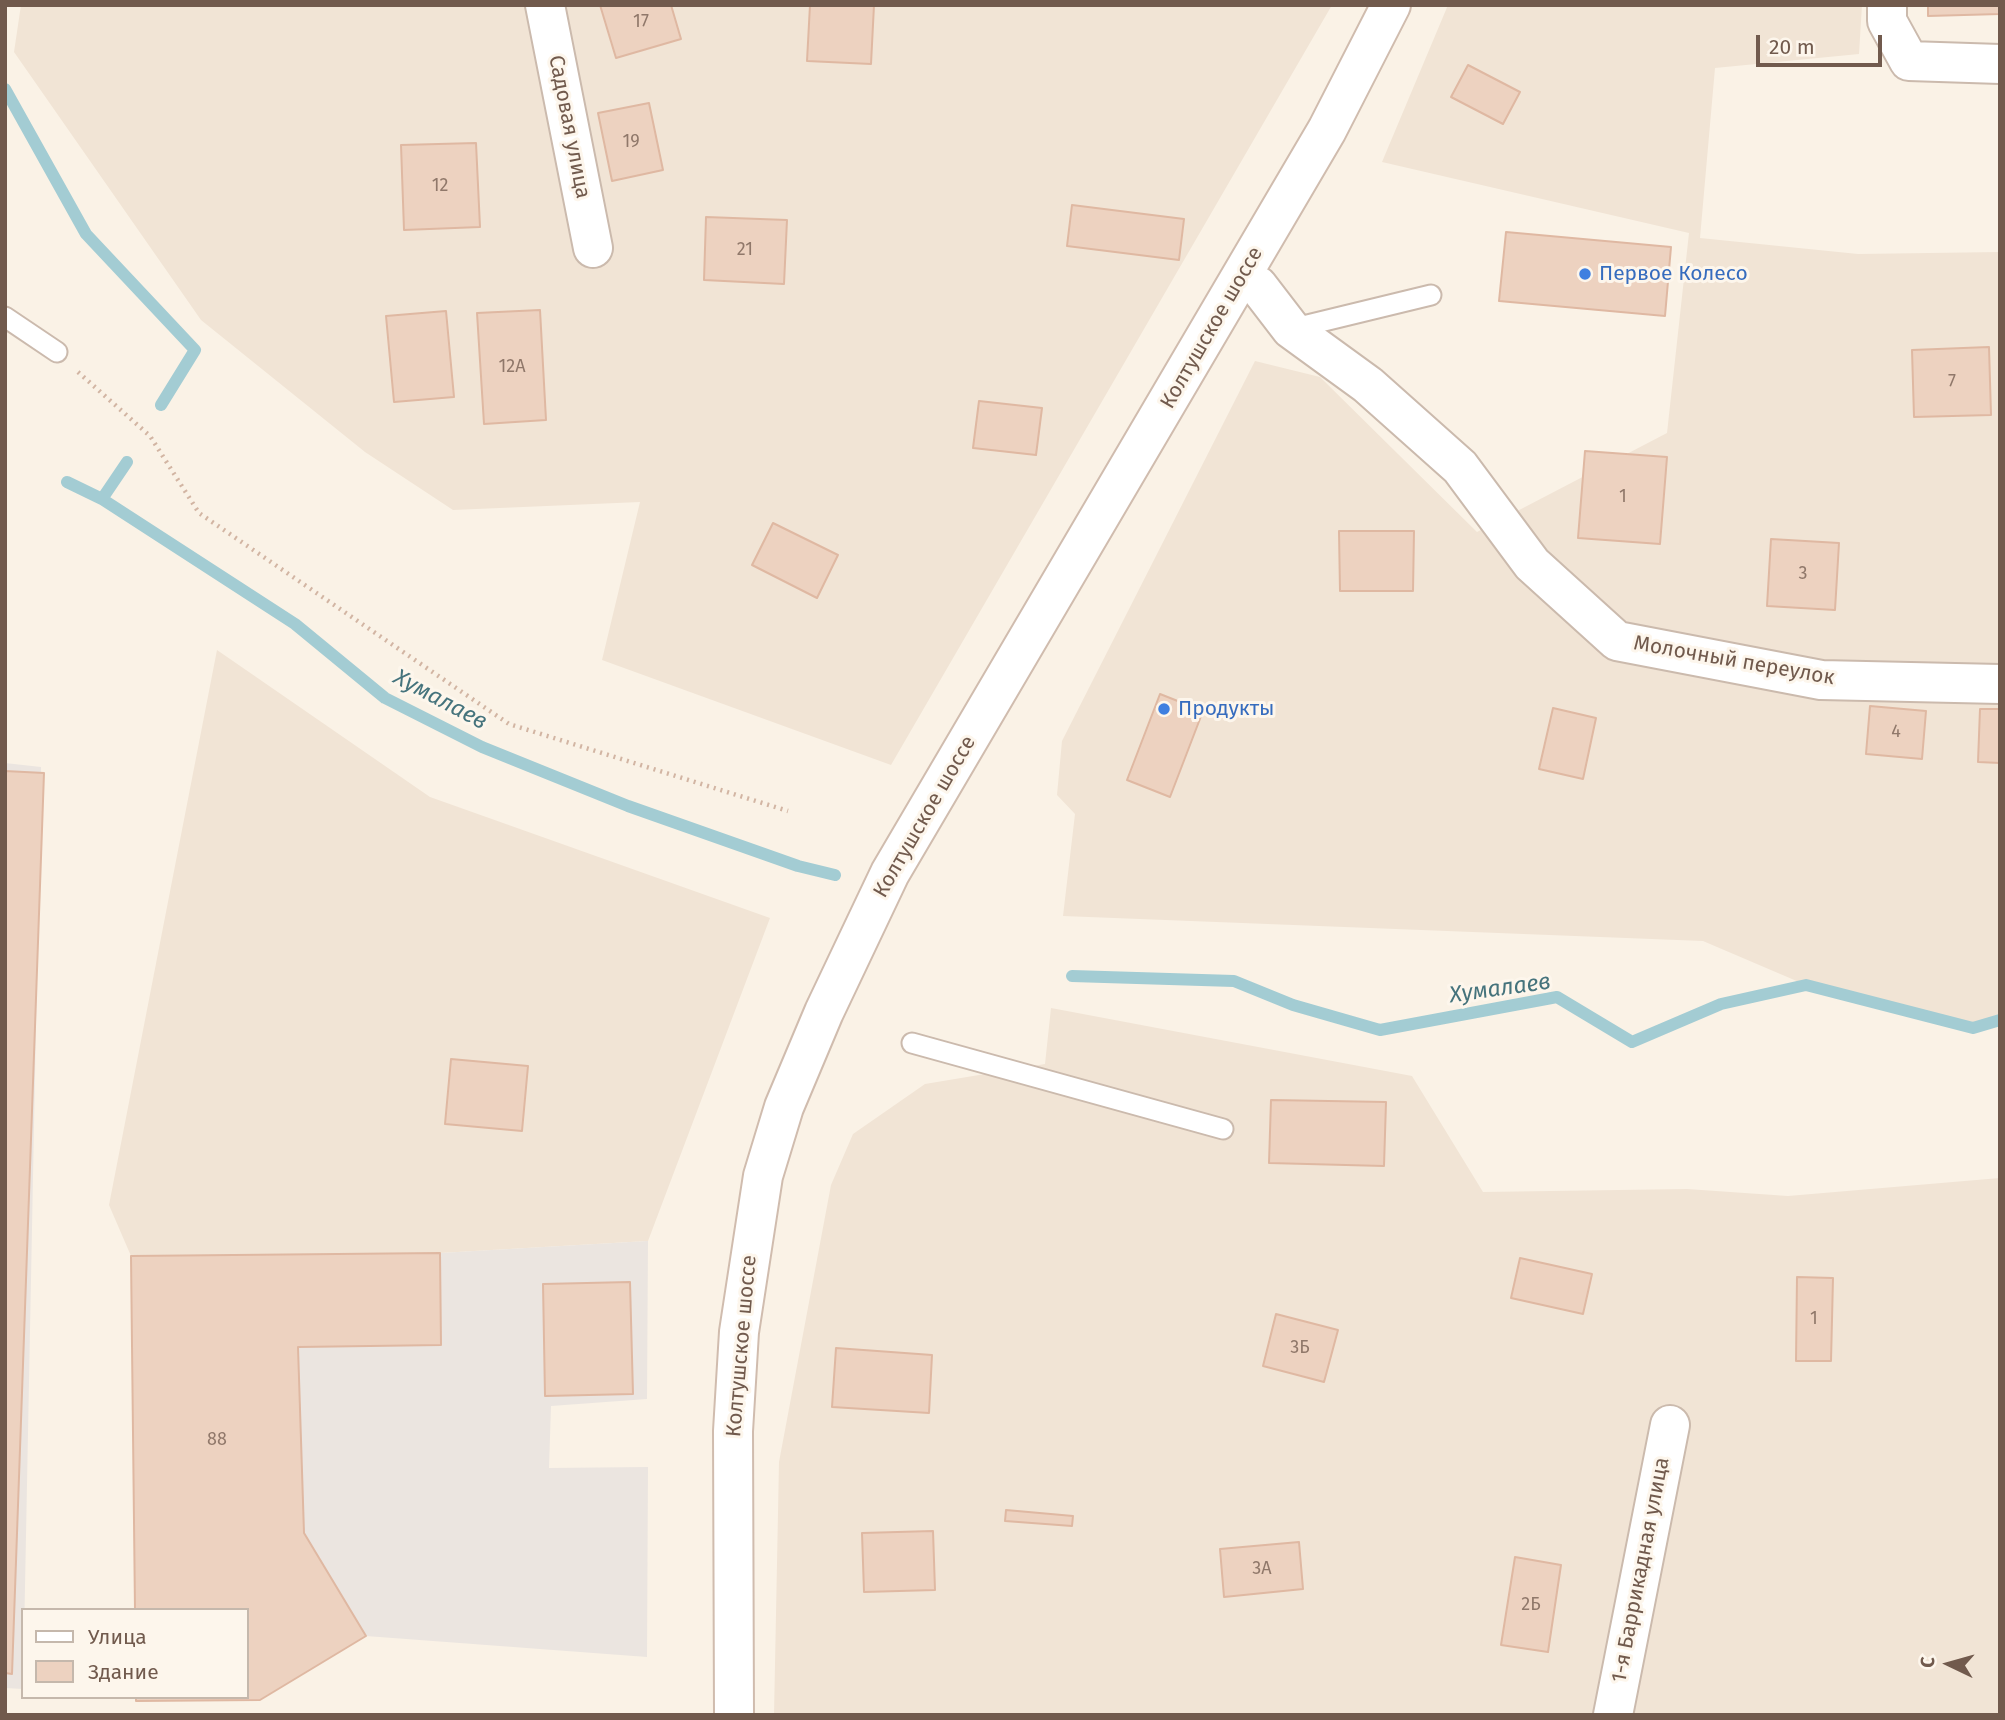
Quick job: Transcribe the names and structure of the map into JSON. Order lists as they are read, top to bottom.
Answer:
{
  "streets": {
    "main road": [
      "Садовая улица",
      "Колтушское шоссе",
      "Молочный переулок",
      "1-я Баррикадная улица"
    ]
  },
  "crossings": [
    ["Колтушское шоссе", "Молочный переулок"]
  ],
  "water": ["Хумалаев"],
  "places": ["Первое Колесо", "Продукты"],
  "house_numbers": [
    "17",
    "19",
    "12",
    "21",
    "12А",
    "7",
    "1",
    "3",
    "4",
    "1",
    "3Б",
    "88",
    "3А",
    "2Б"
  ],
  "legend": ["Улица", "Здание"],
  "scale_bar": "20 m",
  "north": "left"
}
